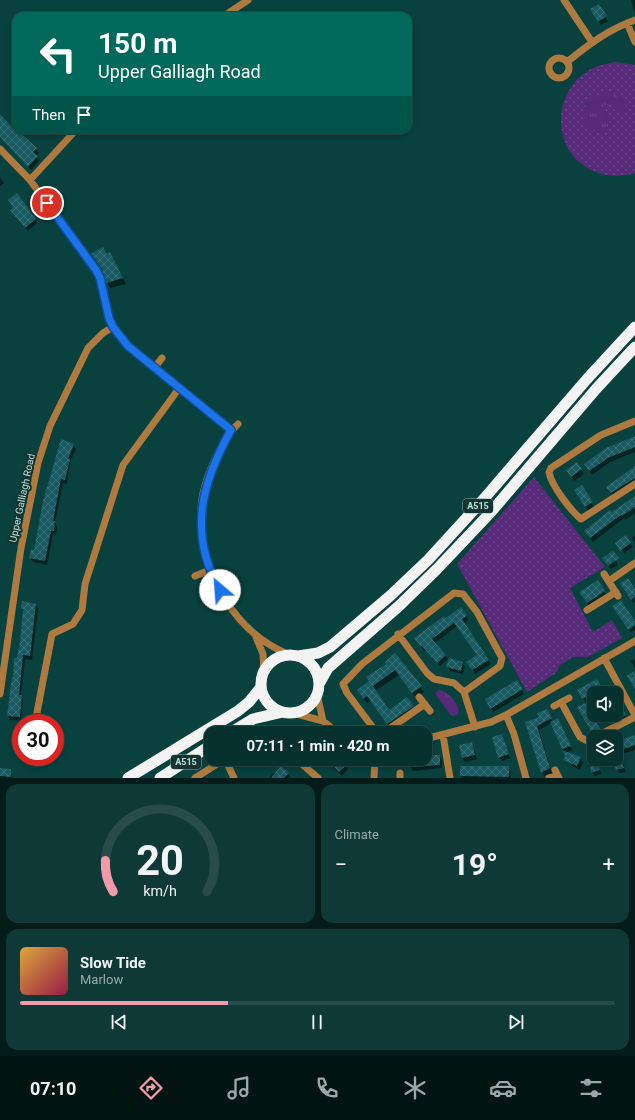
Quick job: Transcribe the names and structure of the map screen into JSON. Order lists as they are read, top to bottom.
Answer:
{
  "streets": {
    "highway": ["A515"],
    "street": ["Upper Galliagh Road"]
  },
  "page": {
    "turn": ["150 m", "Upper Galliagh Road"],
    "then": "Then",
    "limit": "30",
    "trip": "07:11 · 1 min · 420 m",
    "tile": "Climate",
    "heat": ["−", "19°", "+"],
    "song": ["Slow Tide", "Marlow"],
    "tabs": "07:10",
    "gauge": ["20", "km/h"]
  }
}
